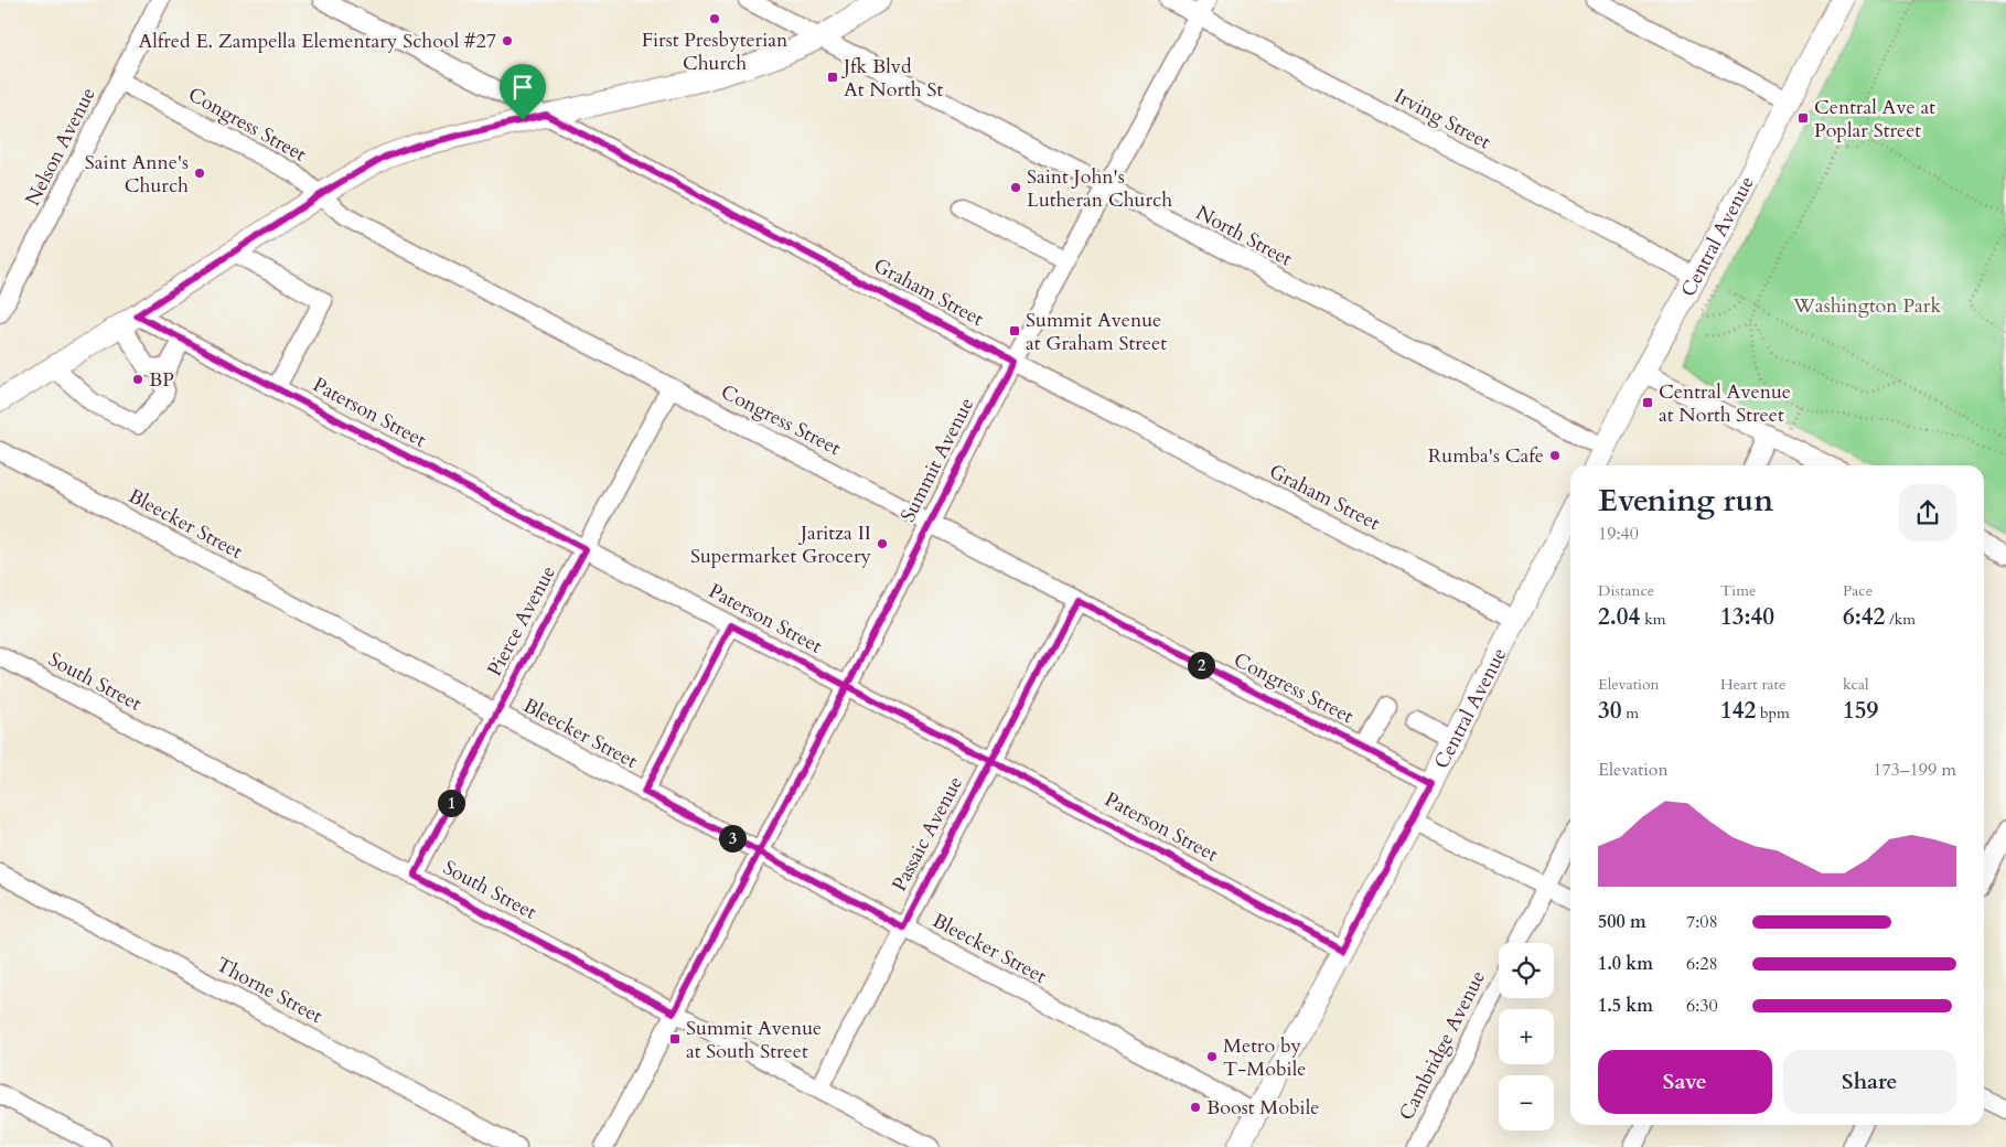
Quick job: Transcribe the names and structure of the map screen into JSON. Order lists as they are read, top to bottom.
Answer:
{
  "streets": {
    "main road": ["Central Avenue"],
    "street": [
      "Irving Street",
      "Congress Street",
      "Nelson Avenue",
      "North Street",
      "Graham Street",
      "Paterson Street",
      "Summit Avenue",
      "Bleecker Street",
      "Pierce Avenue",
      "South Street",
      "Passaic Avenue",
      "Thorne Street",
      "Cambridge Avenue"
    ]
  },
  "crossings": [
    ["Irving Street", "Central Avenue"],
    ["Irving Street", "Summit Avenue"],
    ["Congress Street", "Nelson Avenue"],
    ["Congress Street", "Central Avenue"],
    ["Congress Street", "Summit Avenue"],
    ["Congress Street", "Pierce Avenue"],
    ["Congress Street", "Passaic Avenue"],
    ["North Street", "Central Avenue"],
    ["North Street", "Summit Avenue"],
    ["Central Avenue", "Graham Street"],
    ["Central Avenue", "Paterson Street"],
    ["Central Avenue", "Bleecker Street"],
    ["Graham Street", "Summit Avenue"],
    ["Paterson Street", "Summit Avenue"],
    ["Paterson Street", "Pierce Avenue"],
    ["Paterson Street", "Passaic Avenue"],
    ["Summit Avenue", "Bleecker Street"],
    ["Summit Avenue", "South Street"],
    ["Bleecker Street", "Pierce Avenue"],
    ["Bleecker Street", "Passaic Avenue"],
    ["Pierce Avenue", "South Street"],
    ["South Street", "Passaic Avenue"]
  ],
  "parks": ["Washington Park"],
  "places": {
    "other": [
      "First Presbyterian Church",
      "Alfred E. Zampella Elementary School #27",
      "Saint Anne's Church",
      "Saint John's Lutheran Church",
      "BP",
      "Rumba's Cafe",
      "Jaritza II Supermarket Grocery",
      "Metro by T-Mobile",
      "Boost Mobile"
    ],
    "transit": [
      "Jfk Blvd At North St",
      "Central Ave at Poplar Street",
      "Summit Avenue at Graham Street",
      "Central Avenue at North Street",
      "Summit Avenue at South Street"
    ]
  },
  "page": {
    "heading": ["Evening run", "19:40"],
    "stats": [
      ["Distance", "2.04 km"],
      ["Time", "13:40"],
      ["Pace", "6:42 /km"],
      ["Elevation", "30 m"],
      ["Heart rate", "142 bpm"],
      ["kcal", "159"]
    ],
    "pins": ["2", "1", "3"],
    "chart": ["Elevation", "173–199 m"],
    "list": [
      {
        "name": "500 m",
        "note": "7:08"
      },
      {
        "name": "1.0 km",
        "note": "6:28"
      },
      {
        "name": "1.5 km",
        "note": "6:30"
      }
    ],
    "map_buttons": ["+", "−"],
    "buttons": ["Save", "Share"]
  }
}
